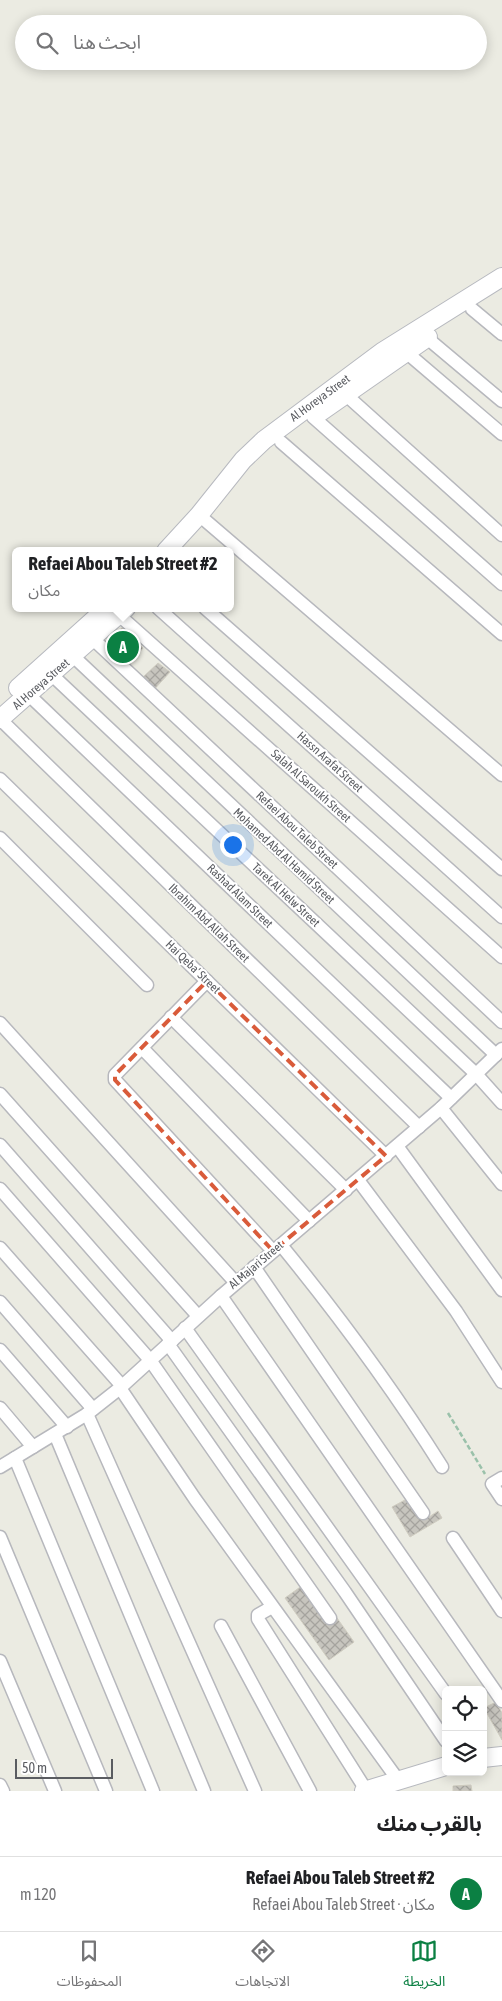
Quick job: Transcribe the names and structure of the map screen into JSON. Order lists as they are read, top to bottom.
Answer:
{
  "streets": {
    "main road": ["Al Horeya Street"],
    "street": [
      "Hassn Arafat Street",
      "Salah Al Saroukh Street",
      "Refaei Abou Taleb Street",
      "Mohamed Abd Al Hamid Street",
      "Tarek Al Helw Street",
      "Rashad Alam Street",
      "Ibrahim Abd Allah Street",
      "Hai Qeba' Street",
      "Al Majari Street"
    ]
  },
  "crossings": [
    ["Al Horeya Street", "Refaei Abou Taleb Street"],
    ["Al Horeya Street", "Mohamed Abd Al Hamid Street"],
    ["Al Horeya Street", "Tarek Al Helw Street"],
    ["Al Horeya Street", "Rashad Alam Street"],
    ["Al Horeya Street", "Ibrahim Abd Allah Street"],
    ["Mohamed Abd Al Hamid Street", "Al Majari Street"],
    ["Tarek Al Helw Street", "Al Majari Street"],
    ["Rashad Alam Street", "Al Majari Street"],
    ["Ibrahim Abd Allah Street", "Al Majari Street"],
    ["Hai Qeba' Street", "Al Majari Street"]
  ],
  "scale_bar": "50 m",
  "page": {
    "search": "ابحث هنا",
    "popup": ["Refaei Abou Taleb Street #2", "مكان"],
    "pins": "A",
    "scale": "50 m",
    "heading": "بالقرب منك",
    "list": [
      {
        "mark": "A",
        "name": "Refaei Abou Taleb Street #2",
        "note": "مكان · Refaei Abou Taleb Street",
        "value": "120 m"
      }
    ],
    "nav": ["الخريطة", "الاتجاهات", "المحفوظات"]
  }
}
